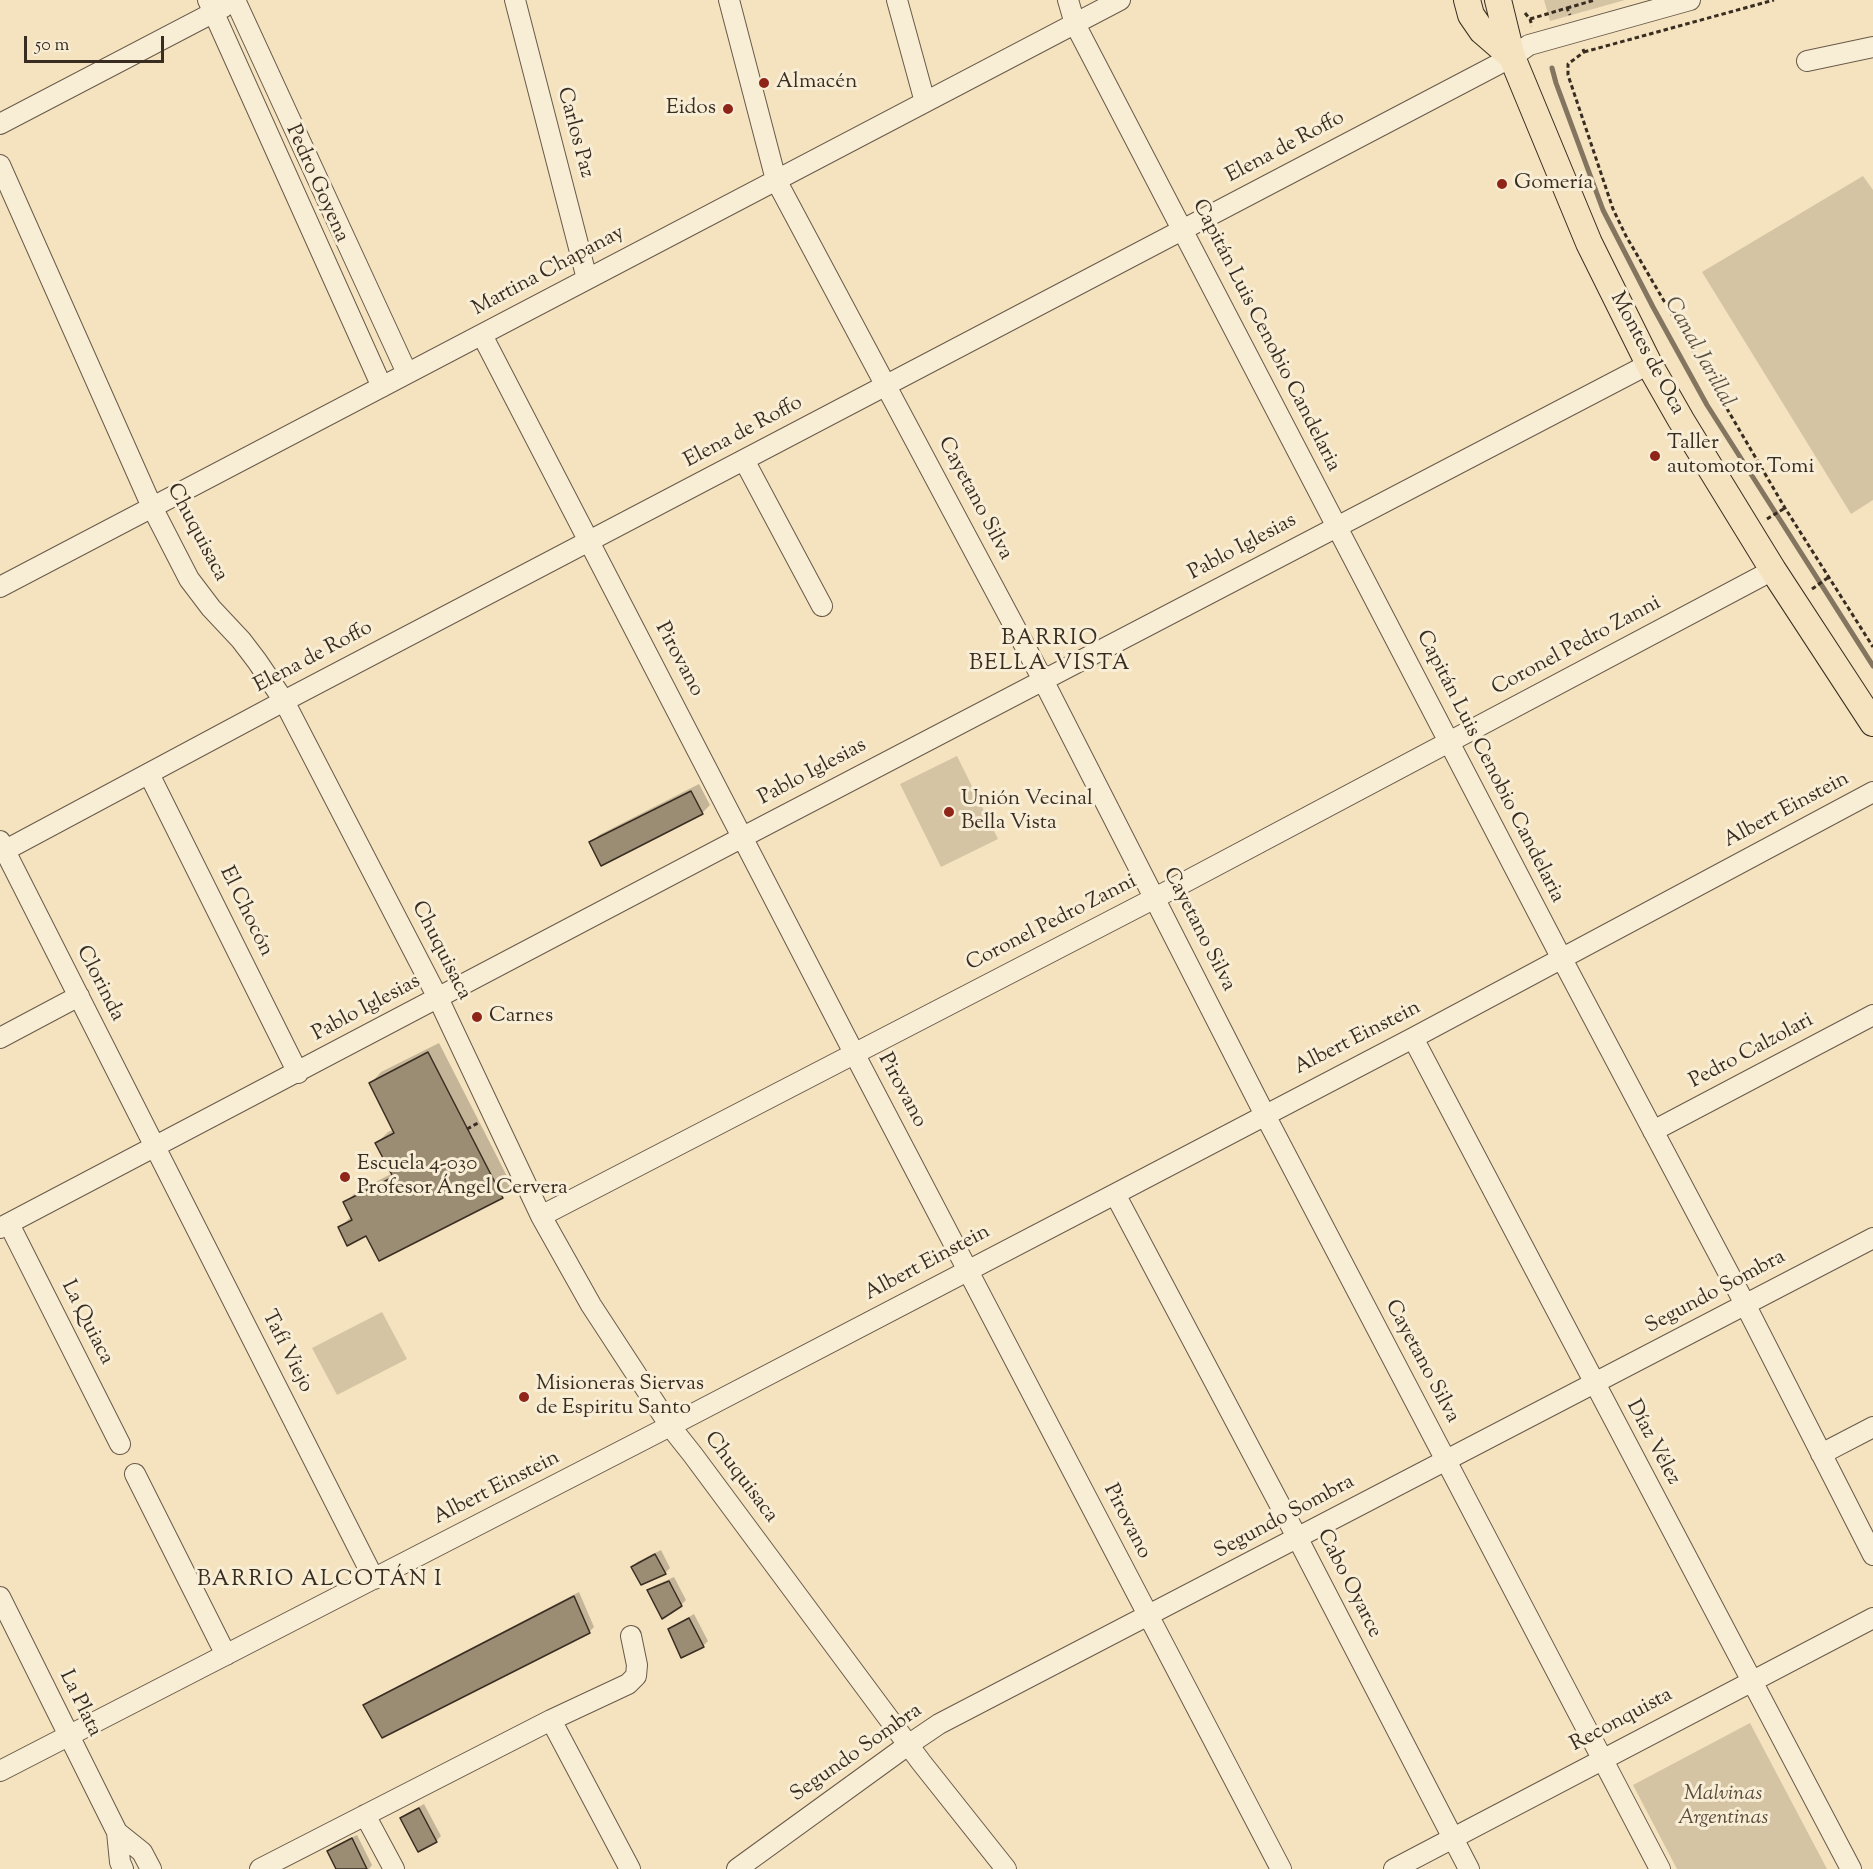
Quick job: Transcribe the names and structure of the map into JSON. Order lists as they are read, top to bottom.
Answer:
{
  "streets": {
    "main road": ["Montes de Oca"],
    "street": [
      "Carlos Paz",
      "Elena de Roffo",
      "Pedro Goyena",
      "Martina Chapanay",
      "Capitán Luis Cenobio Candelaria",
      "Cayetano Silva",
      "Chuquisaca",
      "Pablo Iglesias",
      "Coronel Pedro Zanni",
      "Pirovano",
      "Albert Einstein",
      "El Chocón",
      "Clorinda",
      "Pedro Calzolari",
      "Segundo Sombra",
      "La Quiaca",
      "Tafí Viejo",
      "Díaz Vélez",
      "Cabo Oyarce",
      "La Plata",
      "Reconquista"
    ]
  },
  "crossings": [
    ["Carlos Paz", "Martina Chapanay"],
    ["Elena de Roffo", "Capitán Luis Cenobio Candelaria"],
    ["Elena de Roffo", "Montes de Oca"],
    ["Elena de Roffo", "Cayetano Silva"],
    ["Elena de Roffo", "Chuquisaca"],
    ["Elena de Roffo", "Pirovano"],
    ["Elena de Roffo", "El Chocón"],
    ["Elena de Roffo", "Clorinda"],
    ["Pedro Goyena", "Martina Chapanay"],
    ["Martina Chapanay", "Capitán Luis Cenobio Candelaria"],
    ["Martina Chapanay", "Cayetano Silva"],
    ["Martina Chapanay", "Chuquisaca"],
    ["Martina Chapanay", "Pirovano"],
    ["Capitán Luis Cenobio Candelaria", "Pablo Iglesias"],
    ["Capitán Luis Cenobio Candelaria", "Coronel Pedro Zanni"],
    ["Capitán Luis Cenobio Candelaria", "Albert Einstein"],
    ["Capitán Luis Cenobio Candelaria", "Pedro Calzolari"],
    ["Capitán Luis Cenobio Candelaria", "Segundo Sombra"],
    ["Montes de Oca", "Pablo Iglesias"],
    ["Montes de Oca", "Coronel Pedro Zanni"],
    ["Cayetano Silva", "Pablo Iglesias"],
    ["Cayetano Silva", "Coronel Pedro Zanni"],
    ["Cayetano Silva", "Albert Einstein"],
    ["Cayetano Silva", "Segundo Sombra"],
    ["Cayetano Silva", "Reconquista"],
    ["Chuquisaca", "Pablo Iglesias"],
    ["Chuquisaca", "Coronel Pedro Zanni"],
    ["Chuquisaca", "Albert Einstein"],
    ["Chuquisaca", "Segundo Sombra"],
    ["Pablo Iglesias", "Pirovano"],
    ["Pablo Iglesias", "El Chocón"],
    ["Pablo Iglesias", "Clorinda"],
    ["Pablo Iglesias", "La Quiaca"],
    ["Pablo Iglesias", "Tafí Viejo"],
    ["Coronel Pedro Zanni", "Pirovano"],
    ["Pirovano", "Albert Einstein"],
    ["Pirovano", "Segundo Sombra"],
    ["Albert Einstein", "Tafí Viejo"],
    ["Albert Einstein", "Díaz Vélez"],
    ["Albert Einstein", "Cabo Oyarce"],
    ["Albert Einstein", "La Plata"],
    ["Clorinda", "Tafí Viejo"],
    ["Segundo Sombra", "Díaz Vélez"],
    ["Segundo Sombra", "Cabo Oyarce"],
    ["Díaz Vélez", "Reconquista"],
    ["Cabo Oyarce", "Reconquista"]
  ],
  "districts": ["BARRIO BELLA VISTA", "BARRIO ALCOTÁN I"],
  "water": ["Canal Jarillal"],
  "parks": ["Malvinas Argentinas"],
  "places": [
    "Almacén",
    "Eidos",
    "Gomería",
    "Taller automotor Tomi",
    "Unión Vecinal Bella Vista",
    "Carnes",
    "Escuela 4-030 Profesor Ángel Cervera",
    "Misioneras Siervas de Espiritu Santo"
  ],
  "scale_bar": "50 m"
}
